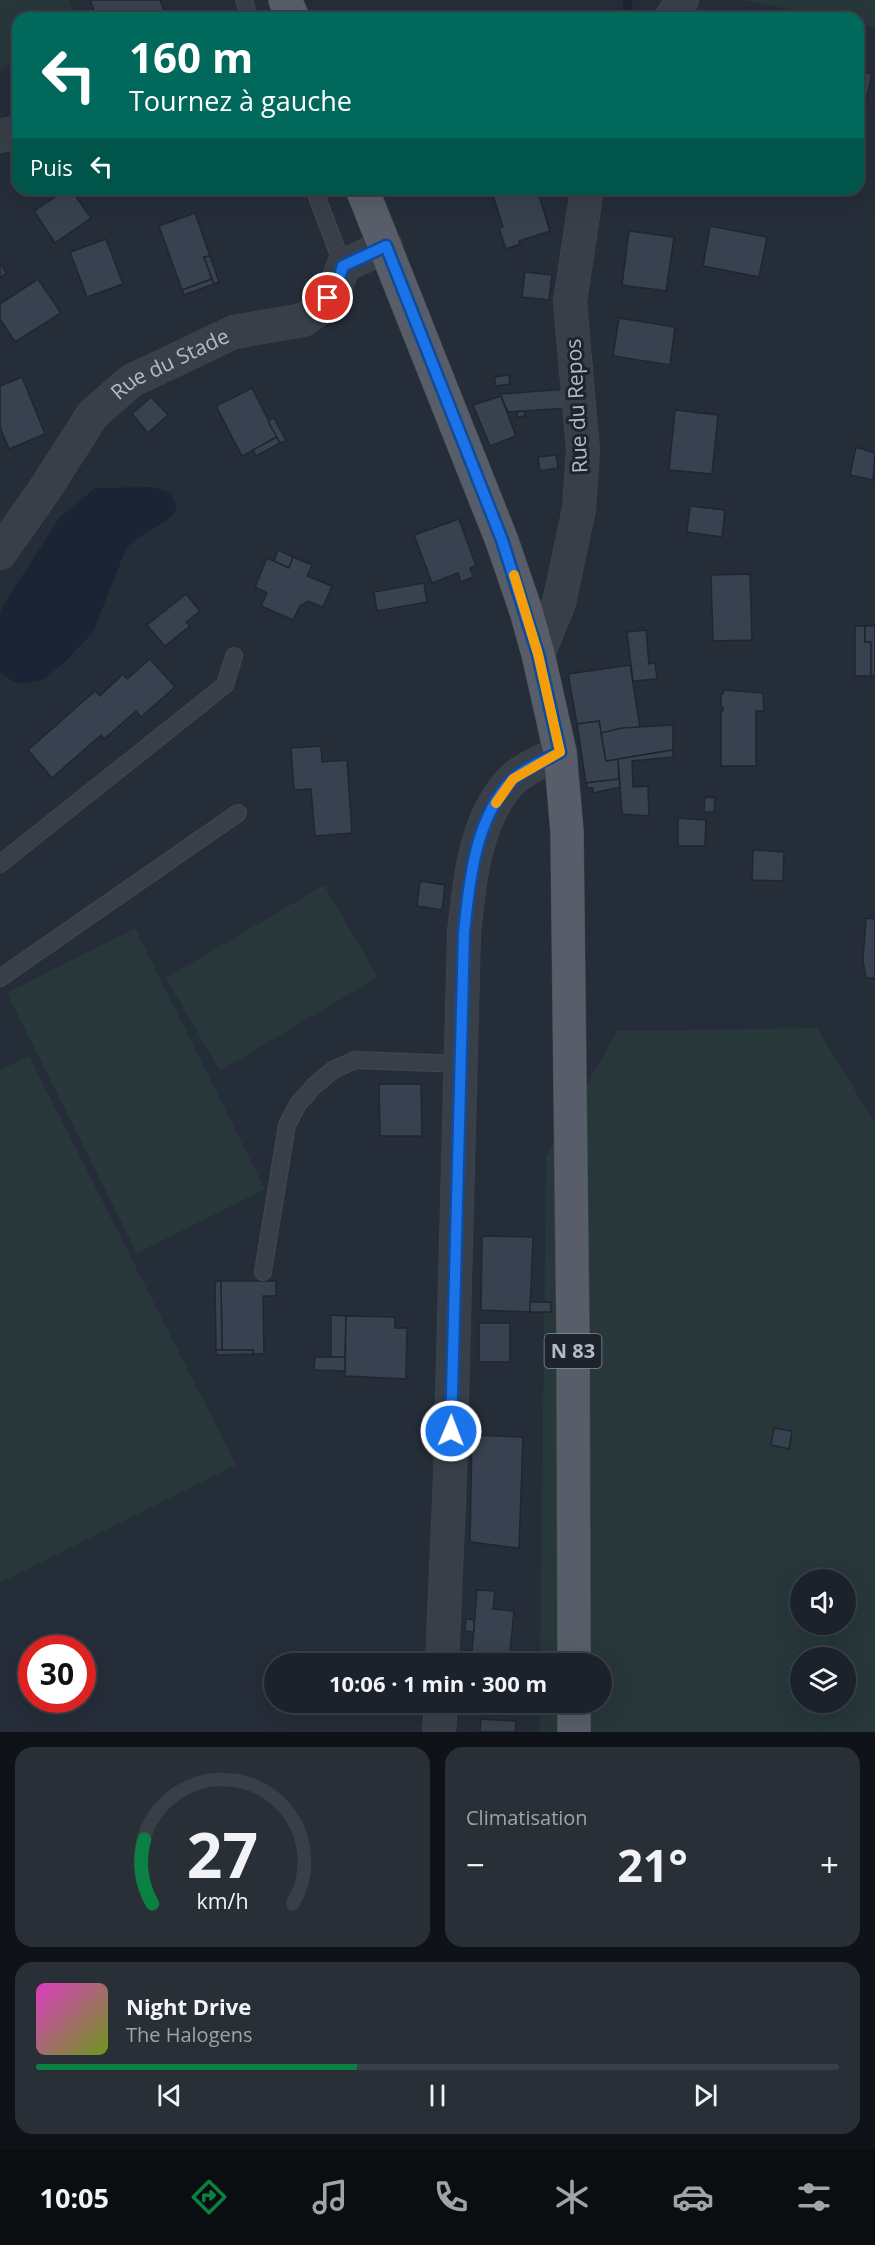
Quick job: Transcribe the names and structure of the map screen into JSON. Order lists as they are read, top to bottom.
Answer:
{
  "streets": {
    "main road": ["N 83"],
    "street": ["Rue du Stade", "Rue du Repos"]
  },
  "crossings": [
    ["Rue du Repos", "N 83"]
  ],
  "page": {
    "turn": ["160 m", "Tournez à gauche"],
    "then": "Puis",
    "limit": "30",
    "trip": "10:06 · 1 min · 300 m",
    "tile": "Climatisation",
    "heat": ["−", "21°", "+"],
    "song": ["Night Drive", "The Halogens"],
    "tabs": "10:05",
    "gauge": ["27", "km/h"]
  }
}
